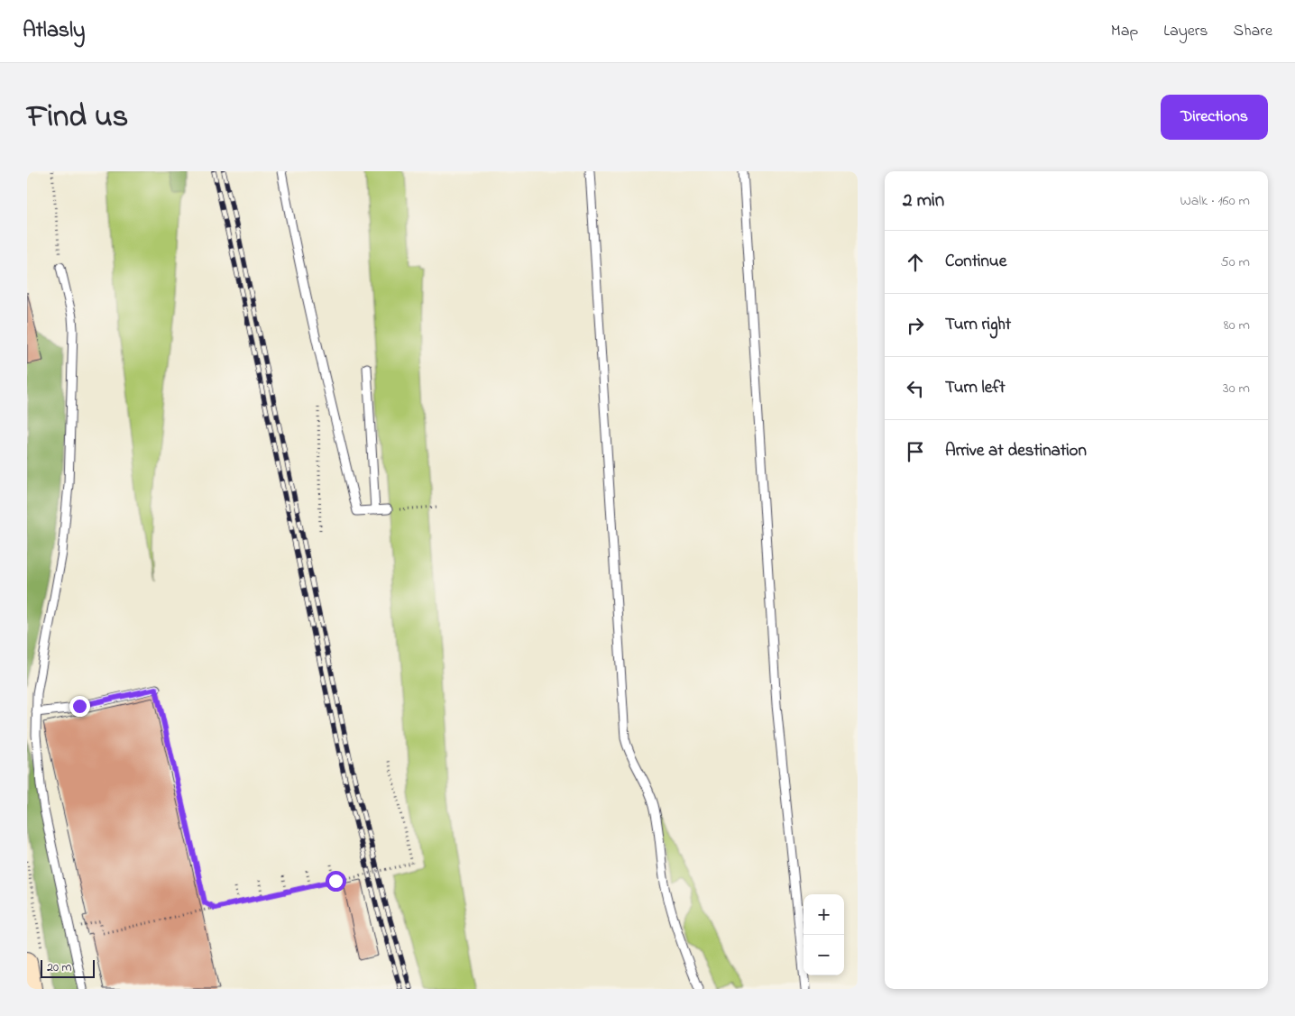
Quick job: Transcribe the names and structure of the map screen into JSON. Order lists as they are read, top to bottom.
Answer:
{
  "scale_bar": "20 m",
  "page": {
    "header": "Atlasly",
    "nav": ["Map", "Layers", "Share"],
    "title": "Find us",
    "buttons": "Directions",
    "heading": ["2 min", "Walk · 160 m"],
    "list": [
      ["Continue", "50 m"],
      ["Turn right", "80 m"],
      ["Turn left", "30 m"],
      "Arrive at destination"
    ],
    "map_buttons": ["+", "−"],
    "scale": "20 m"
  }
}
